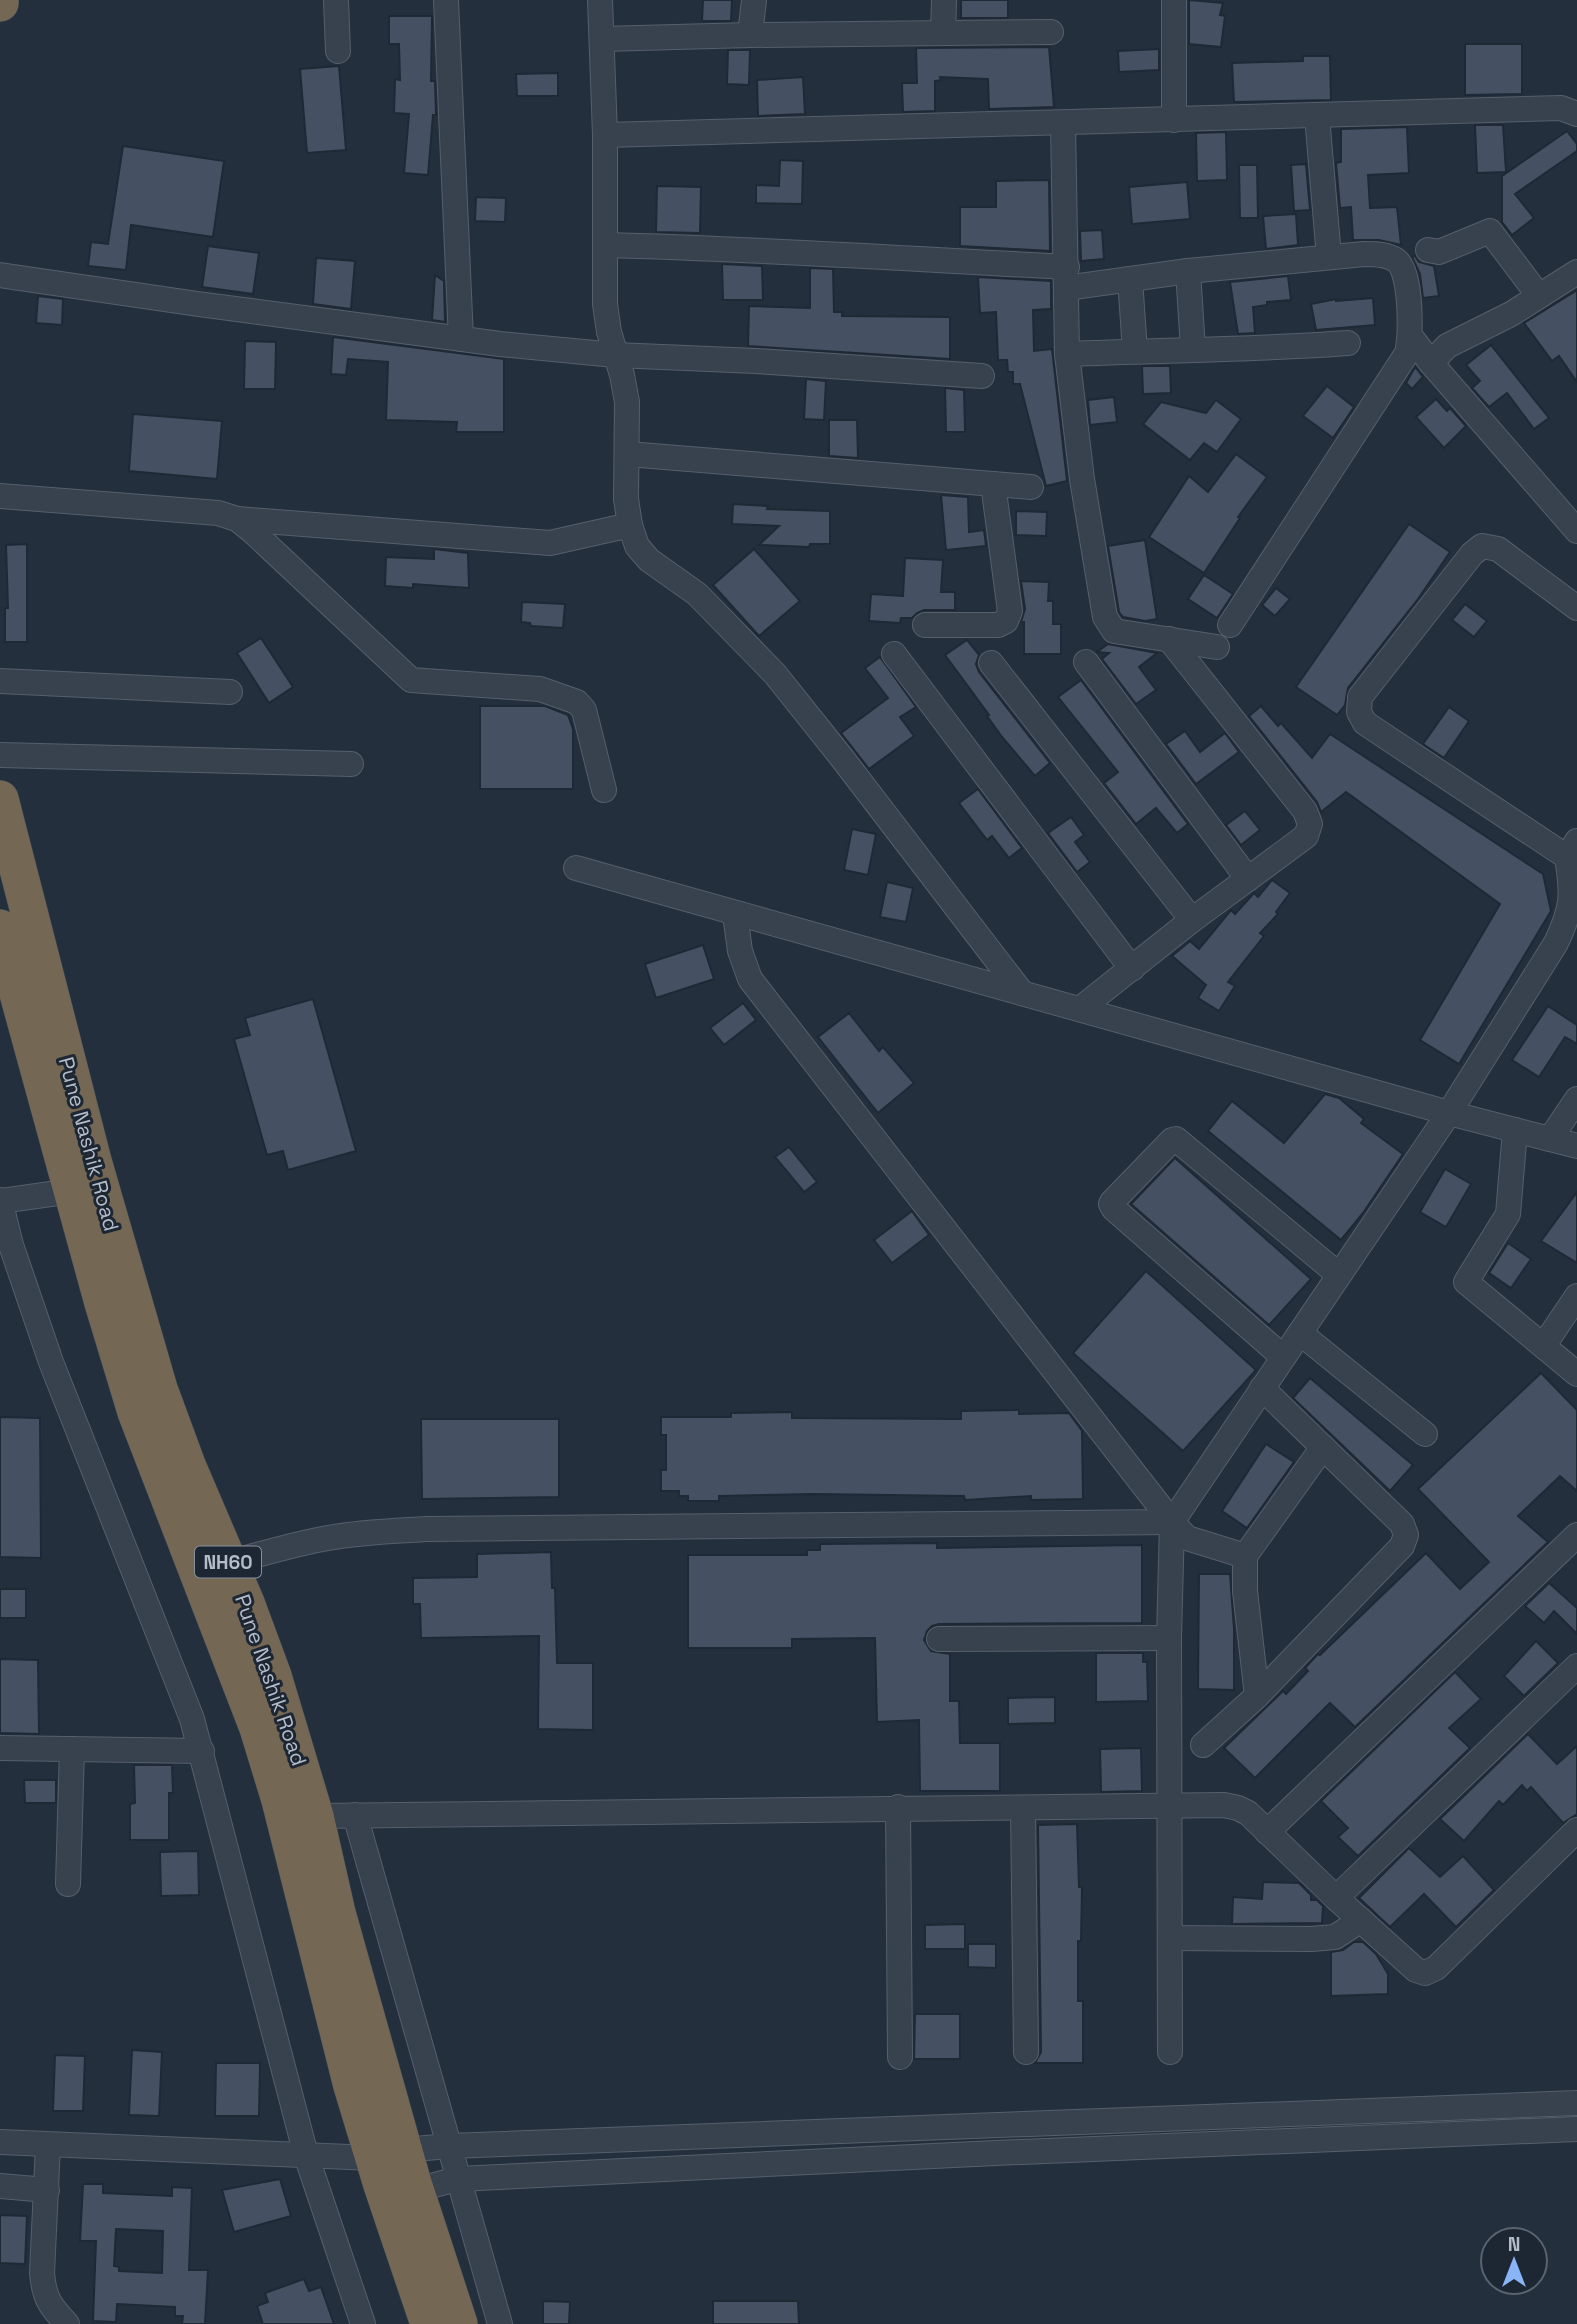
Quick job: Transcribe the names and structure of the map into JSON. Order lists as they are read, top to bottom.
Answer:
{
  "streets": {
    "highway": ["Pune Nashik Road", "NH60"]
  },
  "north": "top"
}
